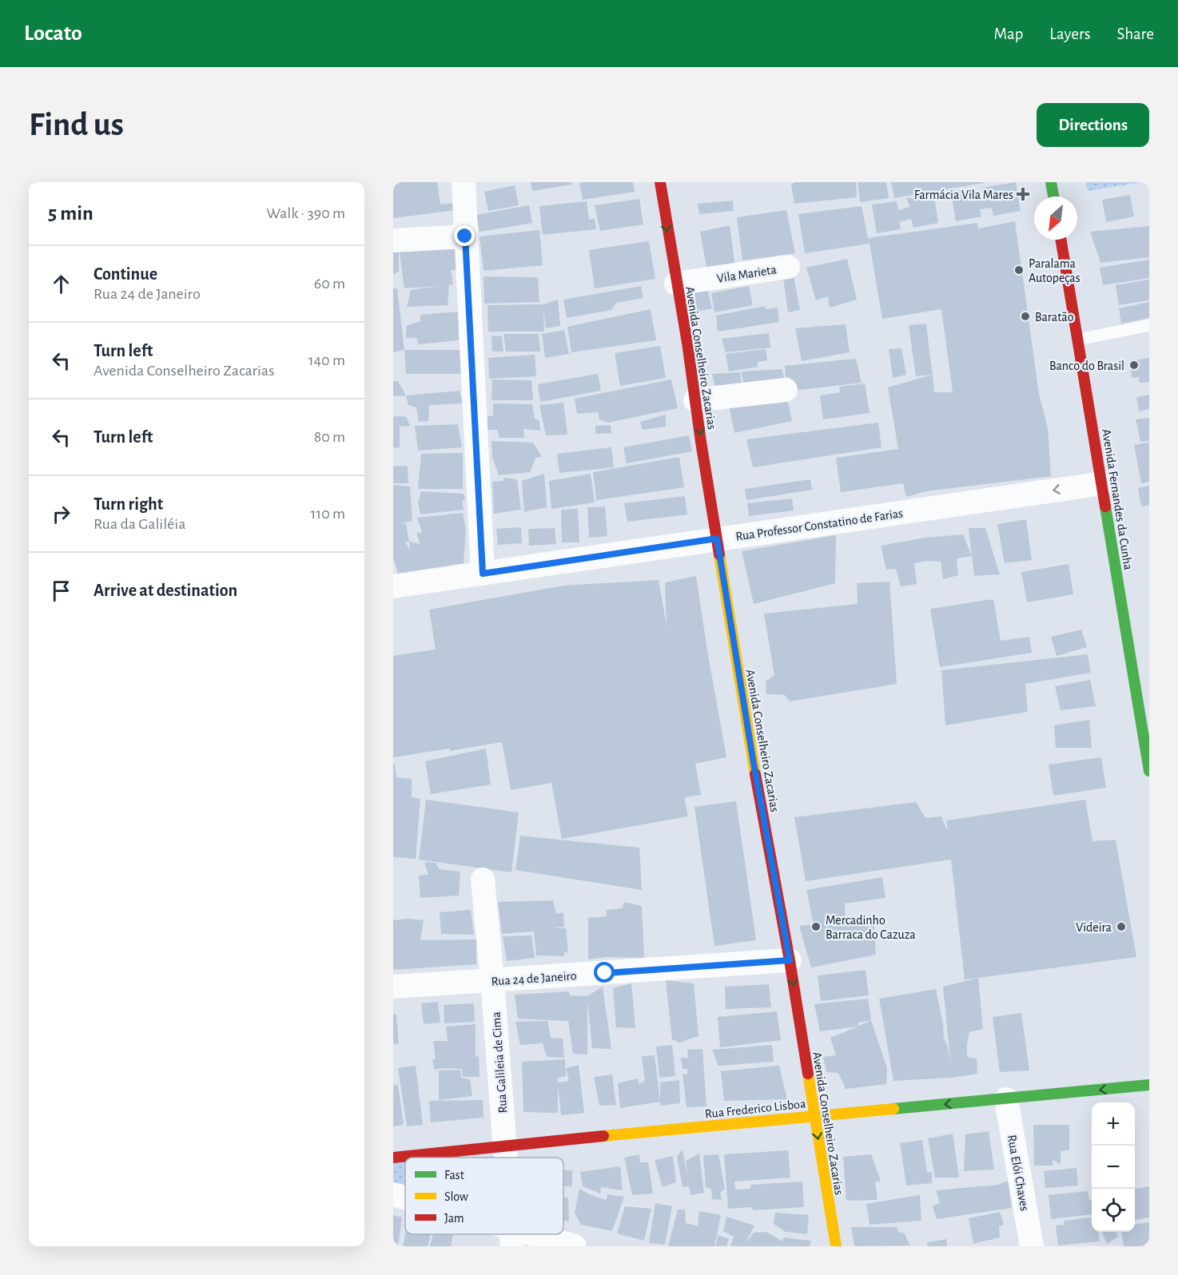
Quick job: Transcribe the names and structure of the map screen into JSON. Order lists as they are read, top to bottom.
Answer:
{
  "streets": {
    "street": [
      "Vila Marieta",
      "Avenida Conselheiro Zacarias",
      "Avenida Fernandes da Cunha",
      "Rua Professor Constatino de Farias",
      "Rua 24 de Janeiro",
      "Rua Galileia de Cima",
      "Rua Frederico Lisboa",
      "Rua Elói Chaves"
    ]
  },
  "crossings": [
    ["Vila Marieta", "Avenida Conselheiro Zacarias"],
    ["Avenida Conselheiro Zacarias", "Rua Professor Constatino de Farias"],
    ["Avenida Conselheiro Zacarias", "Rua 24 de Janeiro"],
    ["Avenida Conselheiro Zacarias", "Rua Frederico Lisboa"],
    ["Avenida Fernandes da Cunha", "Rua Professor Constatino de Farias"],
    ["Rua 24 de Janeiro", "Rua Galileia de Cima"],
    ["Rua Galileia de Cima", "Rua Frederico Lisboa"],
    ["Rua Frederico Lisboa", "Rua Elói Chaves"]
  ],
  "one_way": ["Avenida Conselheiro Zacarias", "Rua Professor Constatino de Farias", "Rua Frederico Lisboa"],
  "places": {
    "health": ["Farmácia Vila Mares"],
    "other": [
      "Paralama Autopeças",
      "Baratão",
      "Banco do Brasil",
      "Mercadinho Barraca do Cazuza",
      "Videira"
    ]
  },
  "legend": ["Fast", "Slow", "Jam"],
  "north": "bottom left",
  "page": {
    "header": "Locato",
    "nav": ["Map", "Layers", "Share"],
    "buttons": "Directions",
    "title": "Find us",
    "heading": ["5 min", "Walk · 390 m"],
    "list": [
      ["Continue", "Rua 24 de Janeiro", "60 m"],
      ["Turn left", "Avenida Conselheiro Zacarias", "140 m"],
      ["Turn left", "80 m"],
      ["Turn right", "Rua da Galiléia", "110 m"],
      "Arrive at destination"
    ],
    "map_buttons": ["+", "−"]
  }
}
